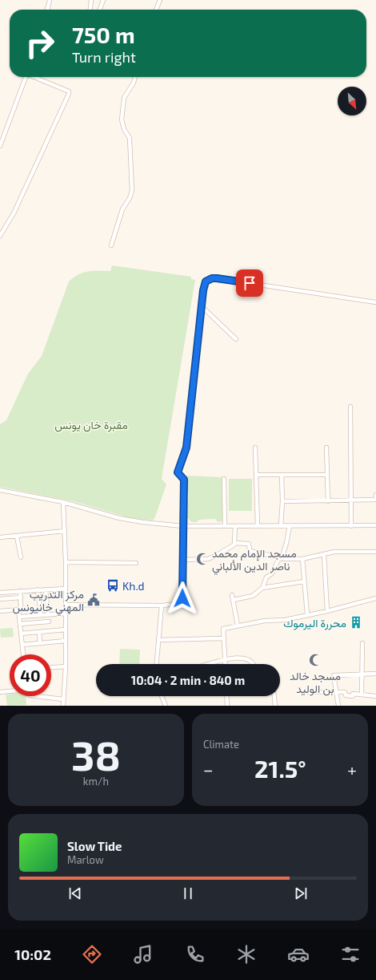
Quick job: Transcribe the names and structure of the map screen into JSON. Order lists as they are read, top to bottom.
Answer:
{
  "parks": ["مقبرة خان يونس"],
  "places": {
    "mosque": ["مسجد الإمام محمد ناصر الدين الألباني", "مسجد خالد بن الوليد"],
    "bus stop": ["Kh.d"],
    "public building": ["مركز التدريب المهني خانيونس"],
    "building": ["محررة اليرموك"]
  },
  "north": "bottom right",
  "page": {
    "turn": ["750 m", "Turn right"],
    "limit": "40",
    "trip": "10:04 · 2 min · 840 m",
    "tile": [
      ["38", "km/h"],
      "Climate"
    ],
    "heat": ["−", "21.5°", "+"],
    "song": ["Slow Tide", "Marlow"],
    "tabs": "10:02"
  }
}
